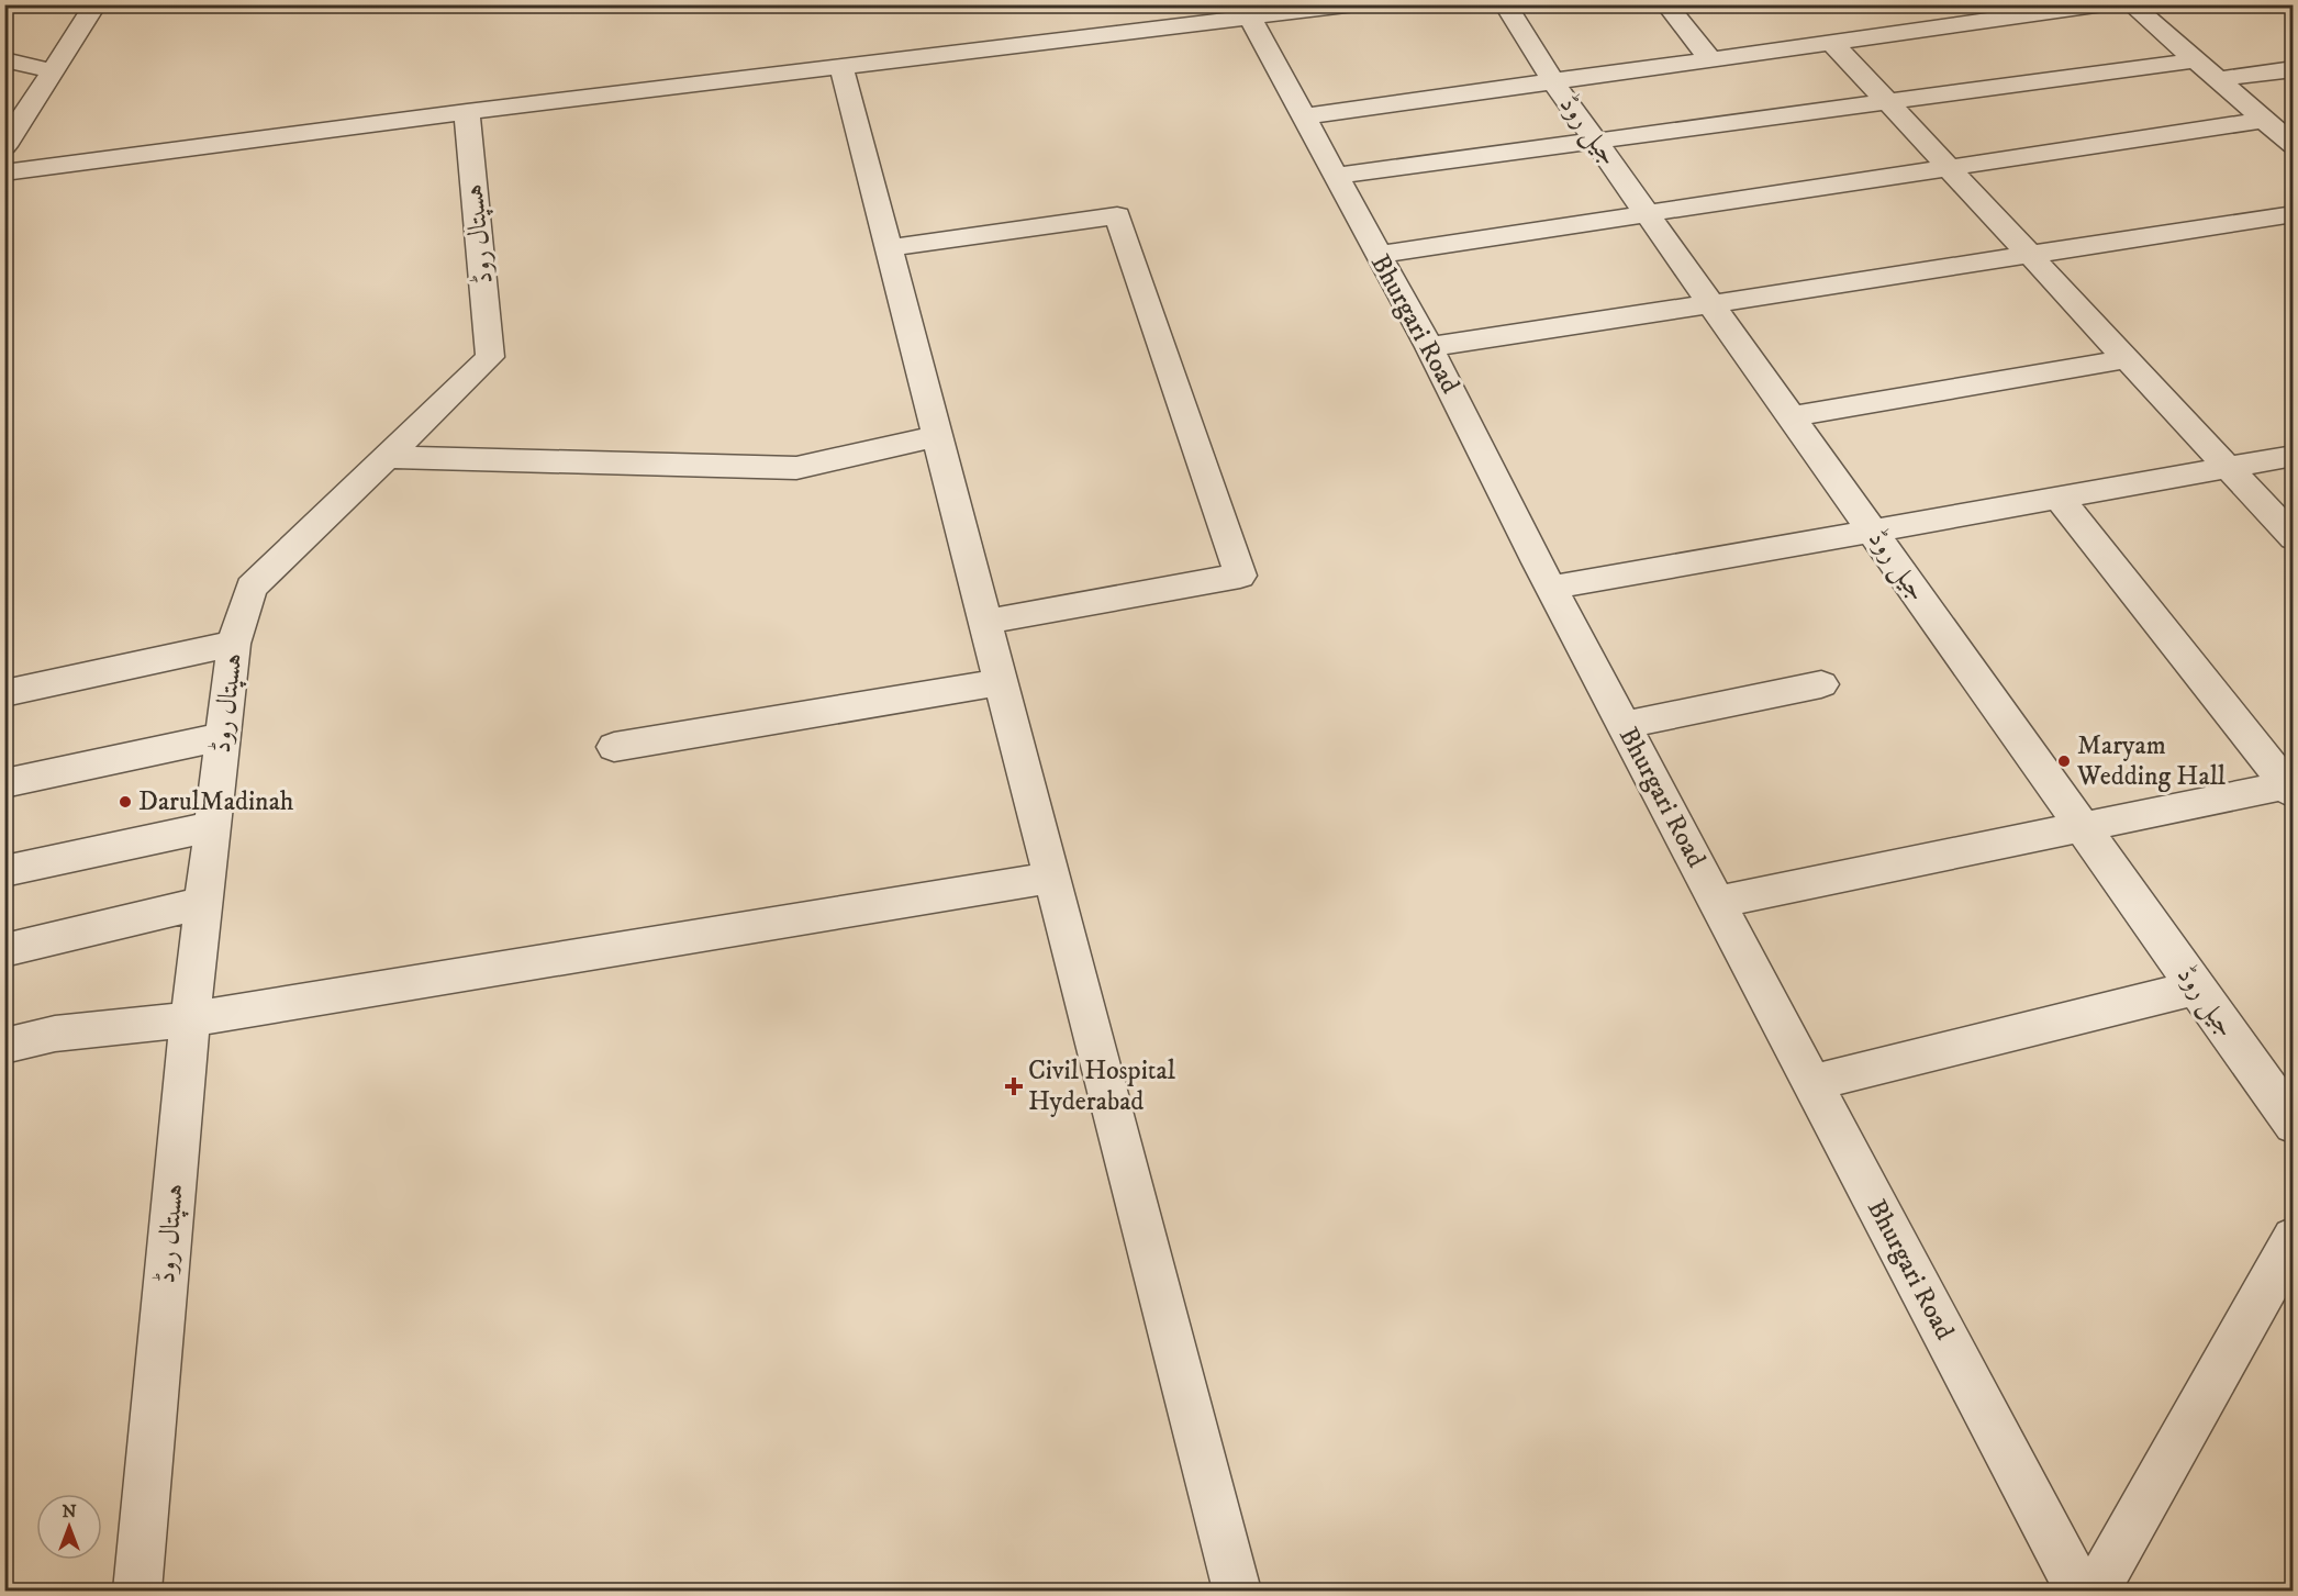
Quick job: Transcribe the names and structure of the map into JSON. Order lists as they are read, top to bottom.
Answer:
{
  "streets": {
    "street": ["جیل روڈ", "ہسپتال روڈ", "Bhurgari Road"]
  },
  "places": {
    "other": ["Maryam Wedding Hall", "DarulMadinah"],
    "health": ["Civil Hospital Hyderabad"]
  },
  "north": "top"
}
